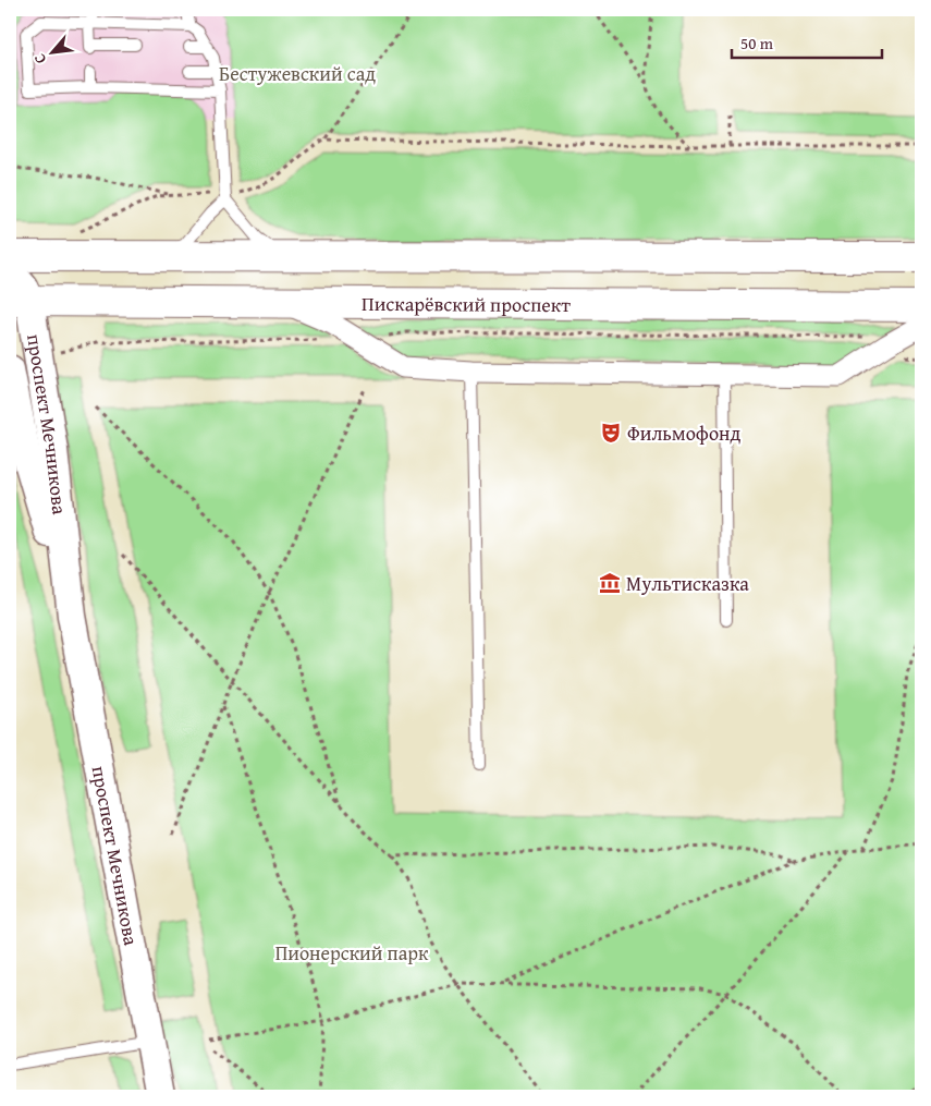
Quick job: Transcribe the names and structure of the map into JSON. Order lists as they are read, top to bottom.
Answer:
{
  "streets": {
    "main road": ["Пискарёвский проспект"],
    "street": ["проспект Мечникова"]
  },
  "crossings": [
    ["Пискарёвский проспект", "проспект Мечникова"]
  ],
  "parks": ["Бестужевский сад", "Пионерский парк"],
  "places": {
    "theatre": ["Фильмофонд"],
    "museum": ["Мультисказка"]
  },
  "scale_bar": "50 m",
  "north": "bottom left"
}
